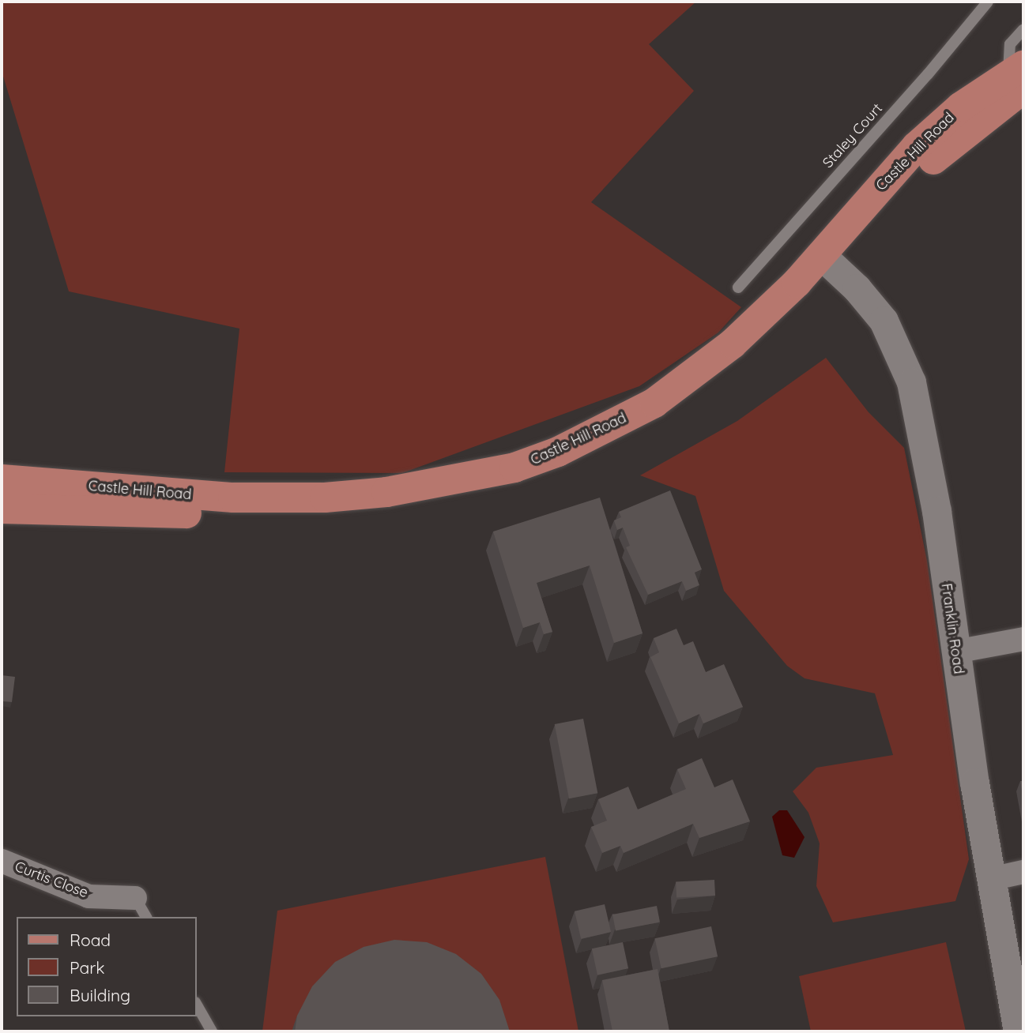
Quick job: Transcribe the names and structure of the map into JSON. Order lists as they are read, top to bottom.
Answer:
{
  "streets": {
    "main road": ["Castle Hill Road"],
    "street": ["Franklin Road", "Curtis Close"],
    "lane": ["Staley Court"]
  },
  "crossings": [
    ["Castle Hill Road", "Franklin Road"]
  ],
  "legend": ["Road", "Park", "Building"]
}
